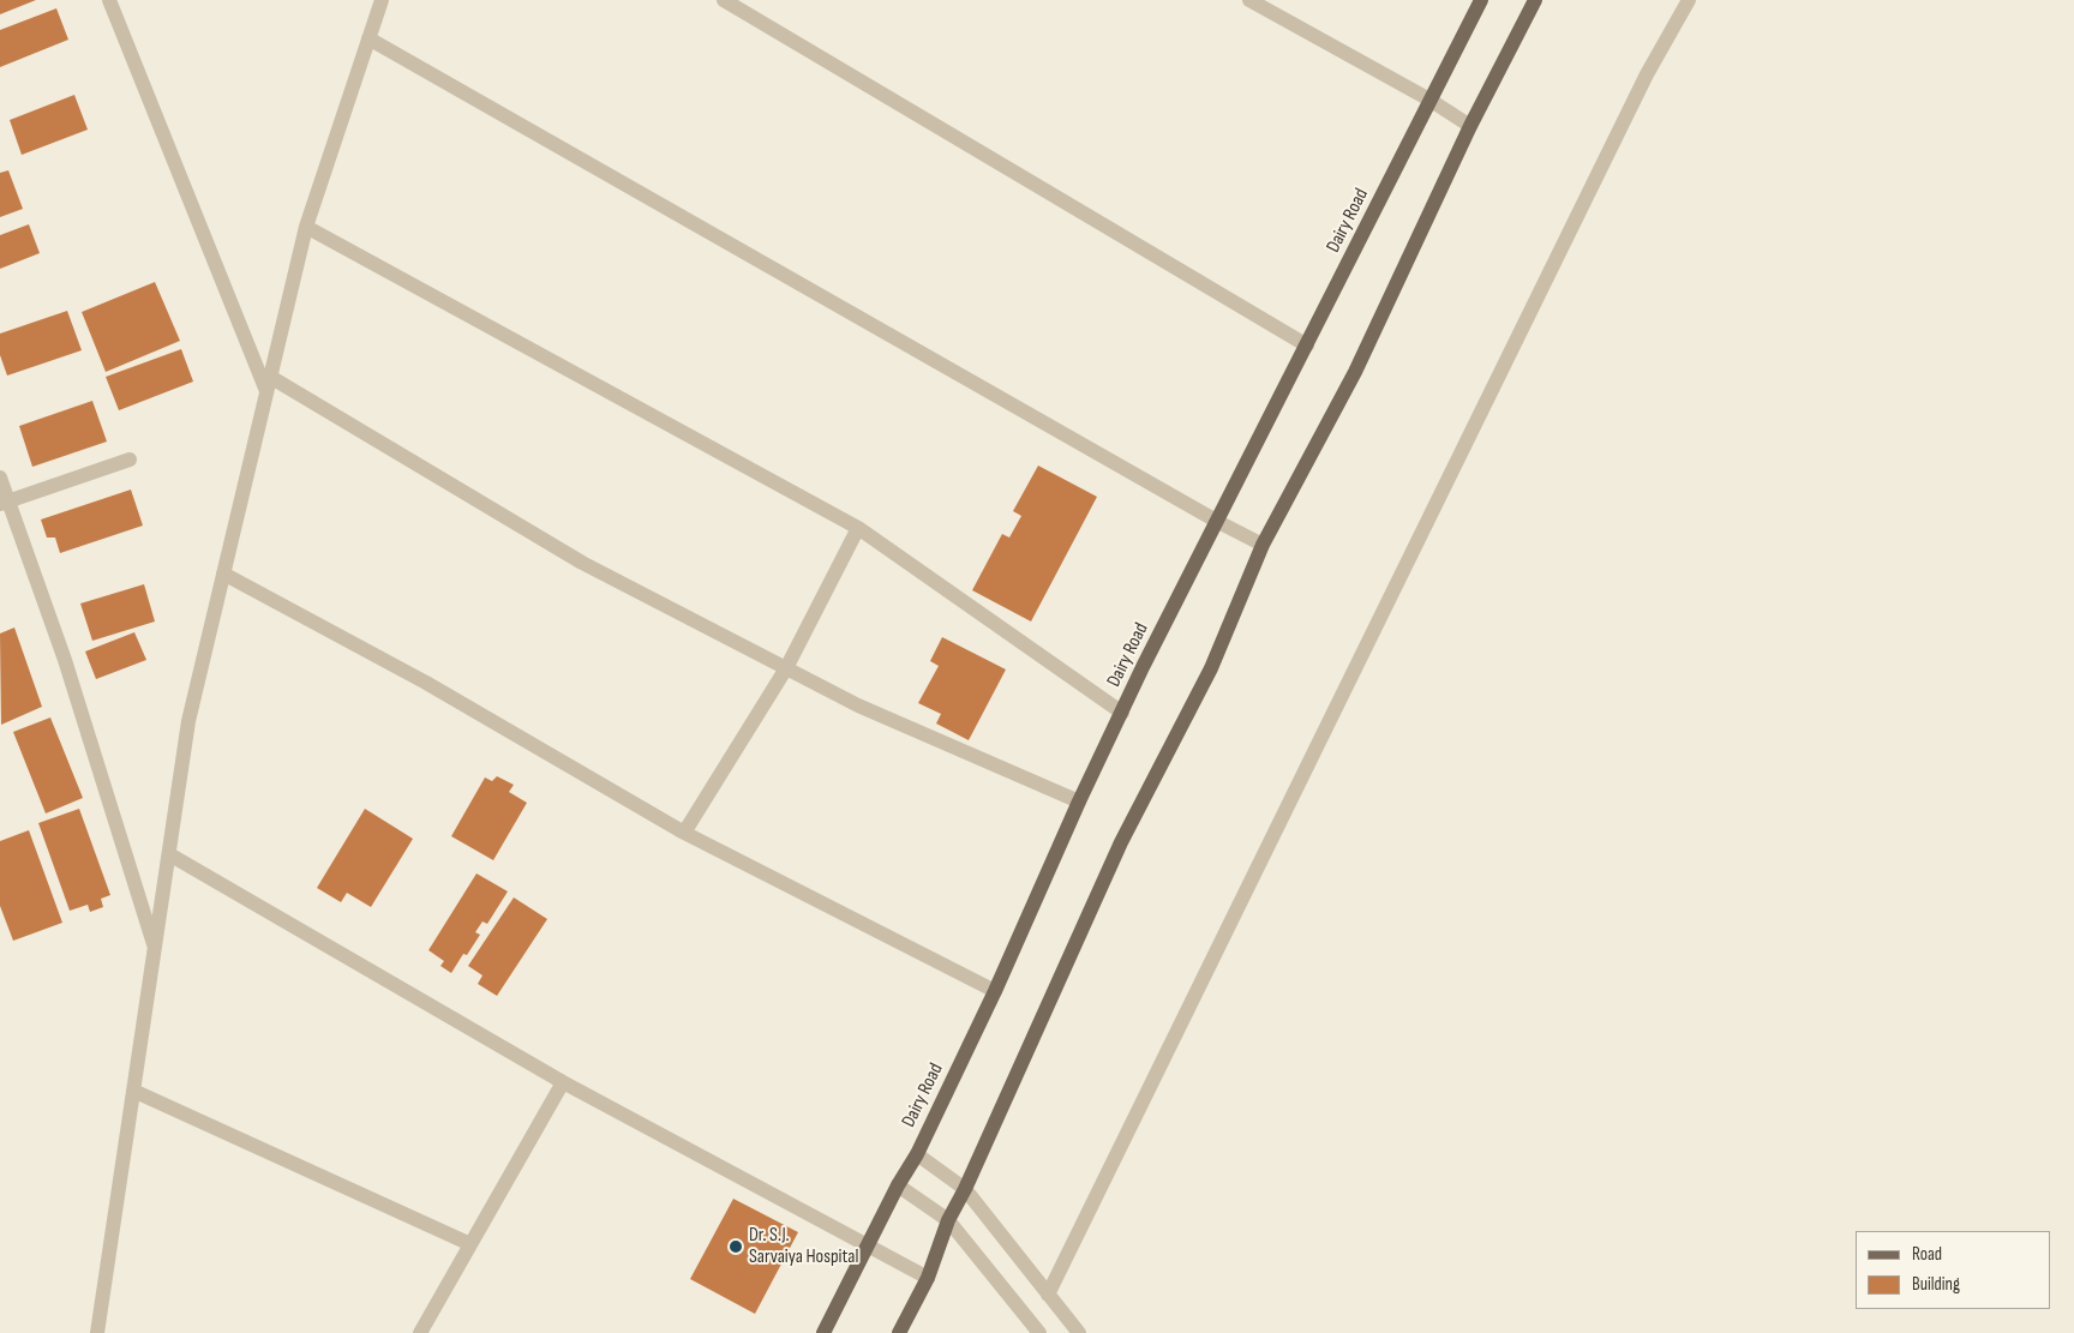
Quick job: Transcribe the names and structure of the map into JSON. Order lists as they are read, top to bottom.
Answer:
{
  "streets": {
    "main road": ["Dairy Road"]
  },
  "places": ["Dr. S.J. Sarvaiya Hospital"],
  "legend": ["Road", "Building"]
}
